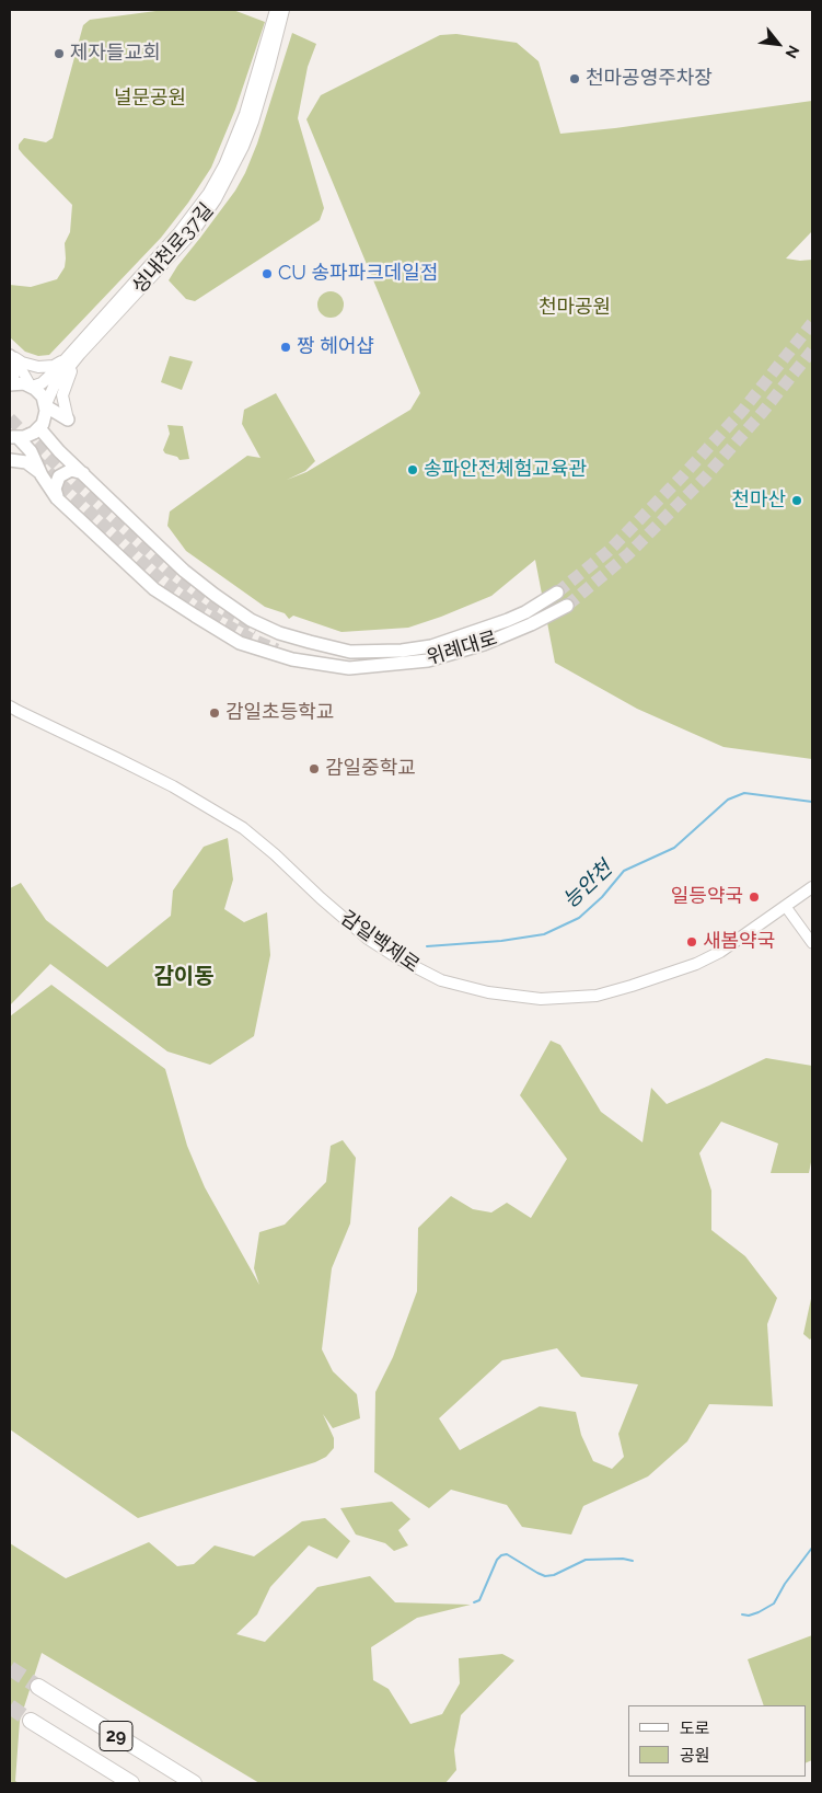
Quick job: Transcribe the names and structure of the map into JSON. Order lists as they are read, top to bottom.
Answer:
{
  "streets": {
    "highway": ["29"],
    "main road": ["성내천로37길", "위례대로", "감일백제로"]
  },
  "districts": ["감이동"],
  "water": ["능안천"],
  "parks": ["널문공원", "천마공원"],
  "places": [
    "제자들교회",
    "천마공영주차장",
    "CU 송파파크데일점",
    "짱 헤어샵",
    "송파안전체험교육관",
    "천마산",
    "감일초등학교",
    "감일중학교",
    "일등약국",
    "새봄약국"
  ],
  "legend": ["도로", "공원"],
  "north": "bottom right"
}
